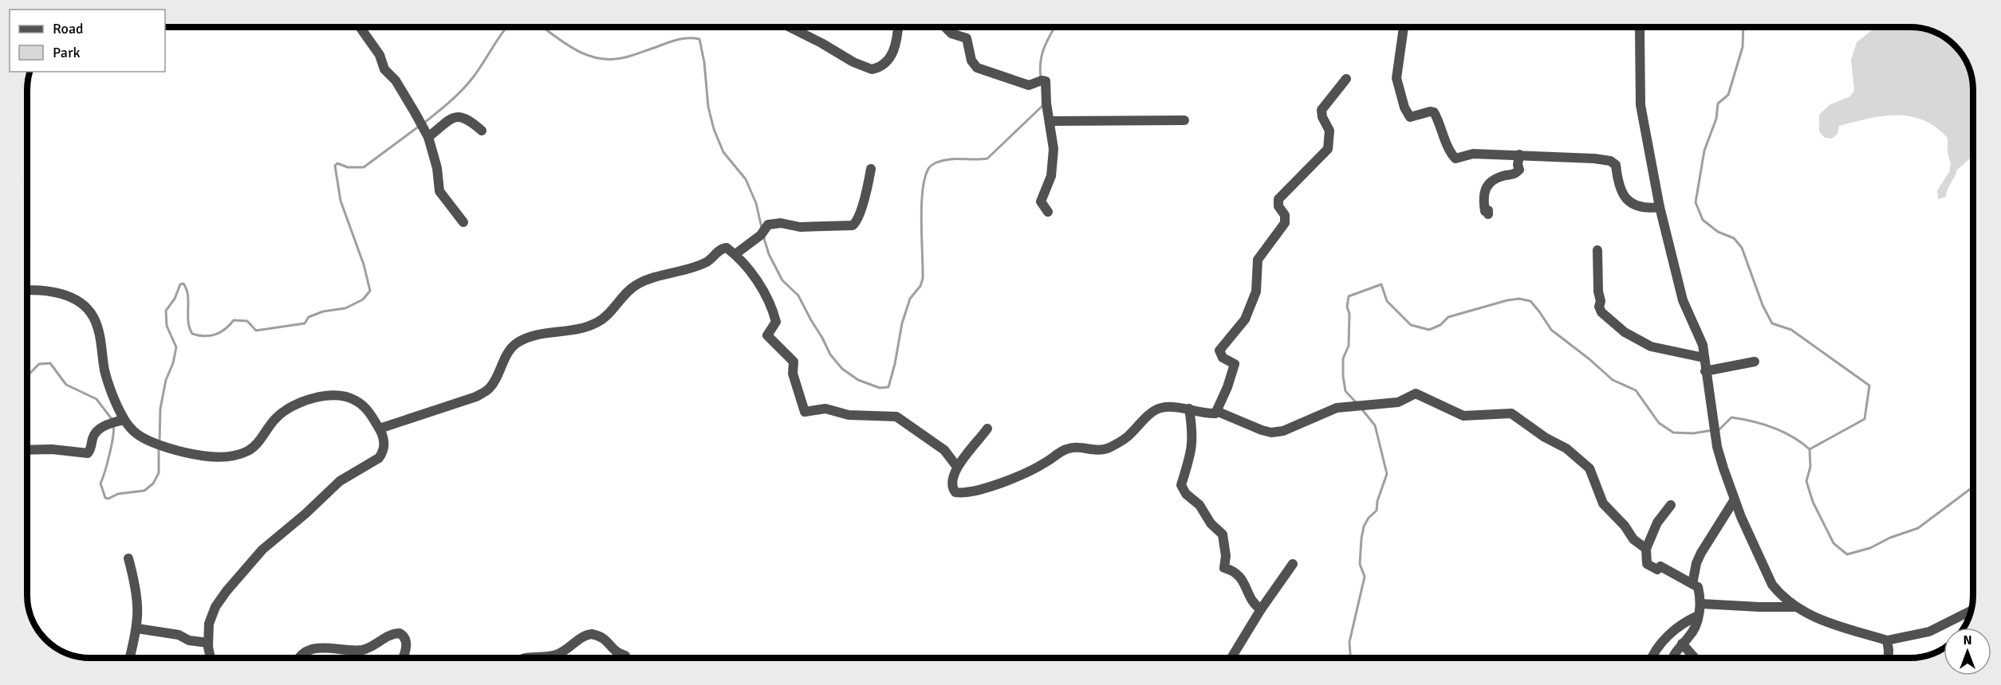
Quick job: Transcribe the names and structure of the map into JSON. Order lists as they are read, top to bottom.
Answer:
{
  "legend": ["Road", "Park"],
  "north": "top"
}
